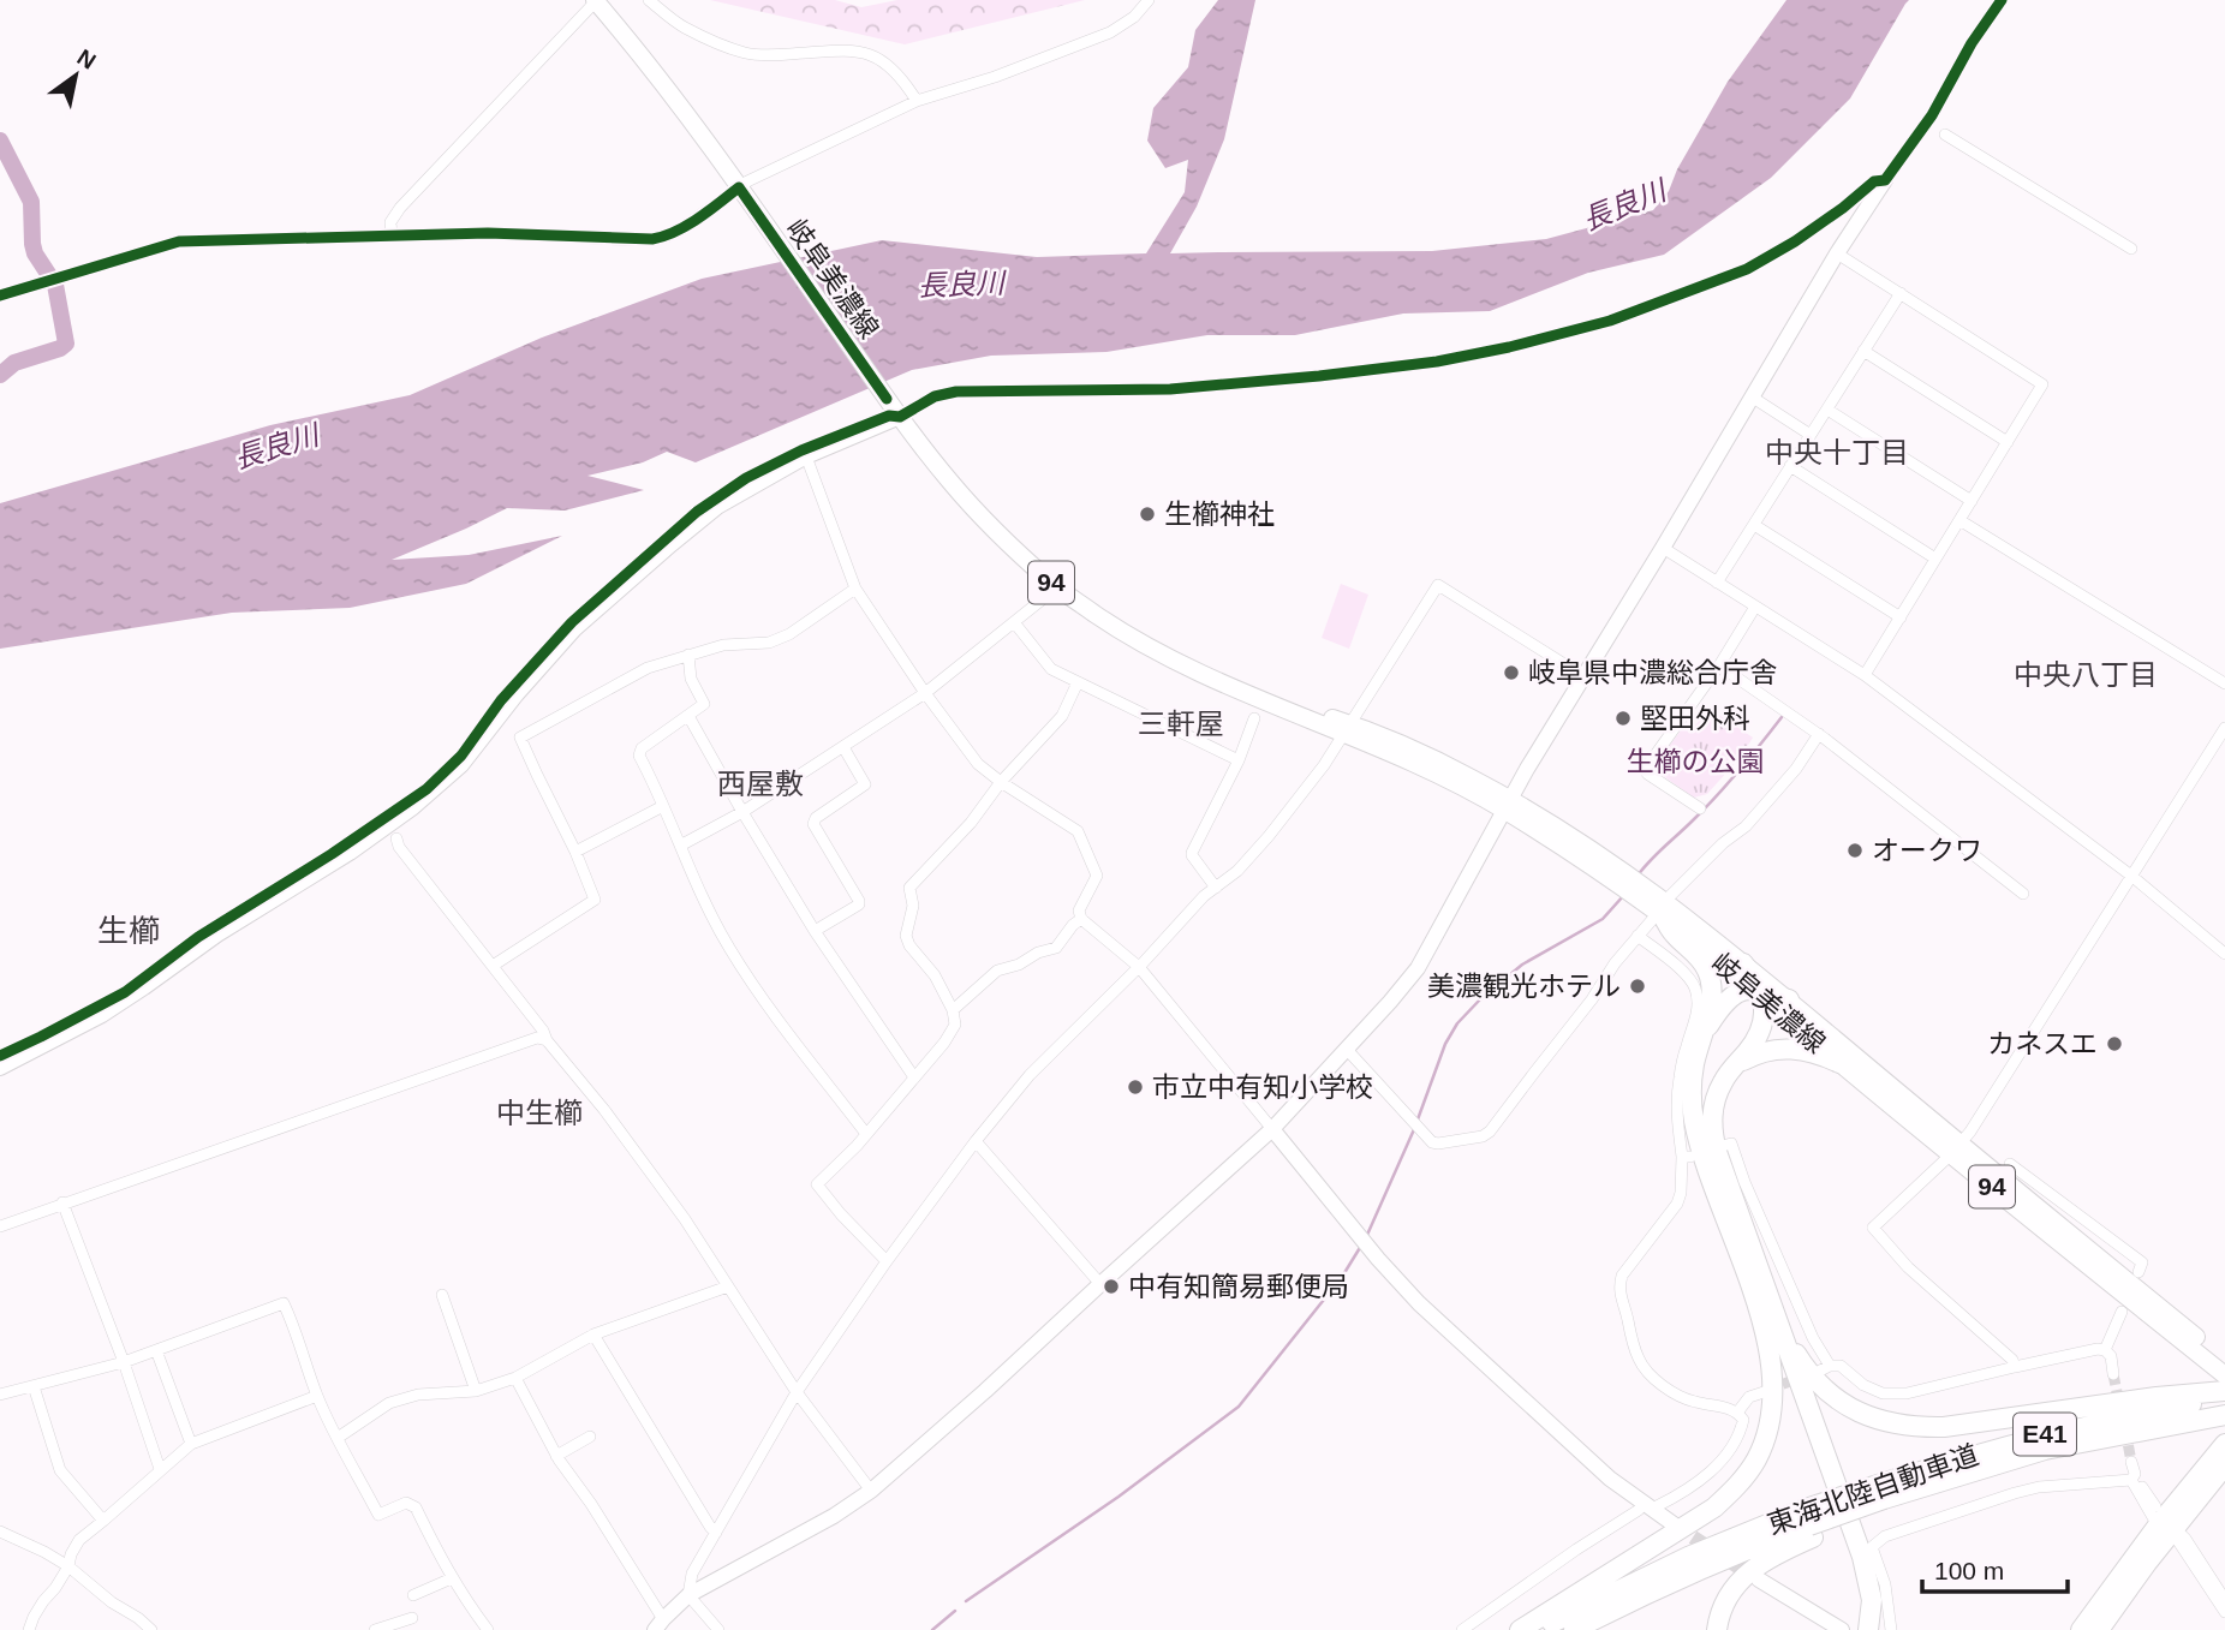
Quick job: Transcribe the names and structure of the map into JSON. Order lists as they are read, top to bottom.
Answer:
{
  "streets": {
    "highway": ["E41", "東海北陸自動車道"],
    "main road": ["岐阜美濃線", "94"]
  },
  "districts": [
    "中央十丁目",
    "中央八丁目",
    "三軒屋",
    "西屋敷",
    "生櫛",
    "中生櫛"
  ],
  "water": ["長良川"],
  "parks": ["生櫛の公園"],
  "places": [
    "生櫛神社",
    "岐阜県中濃総合庁舎",
    "堅田外科",
    "オークワ",
    "美濃観光ホテル",
    "カネスエ",
    "市立中有知小学校",
    "中有知簡易郵便局"
  ],
  "scale_bar": "100 m",
  "north": "top right"
}
